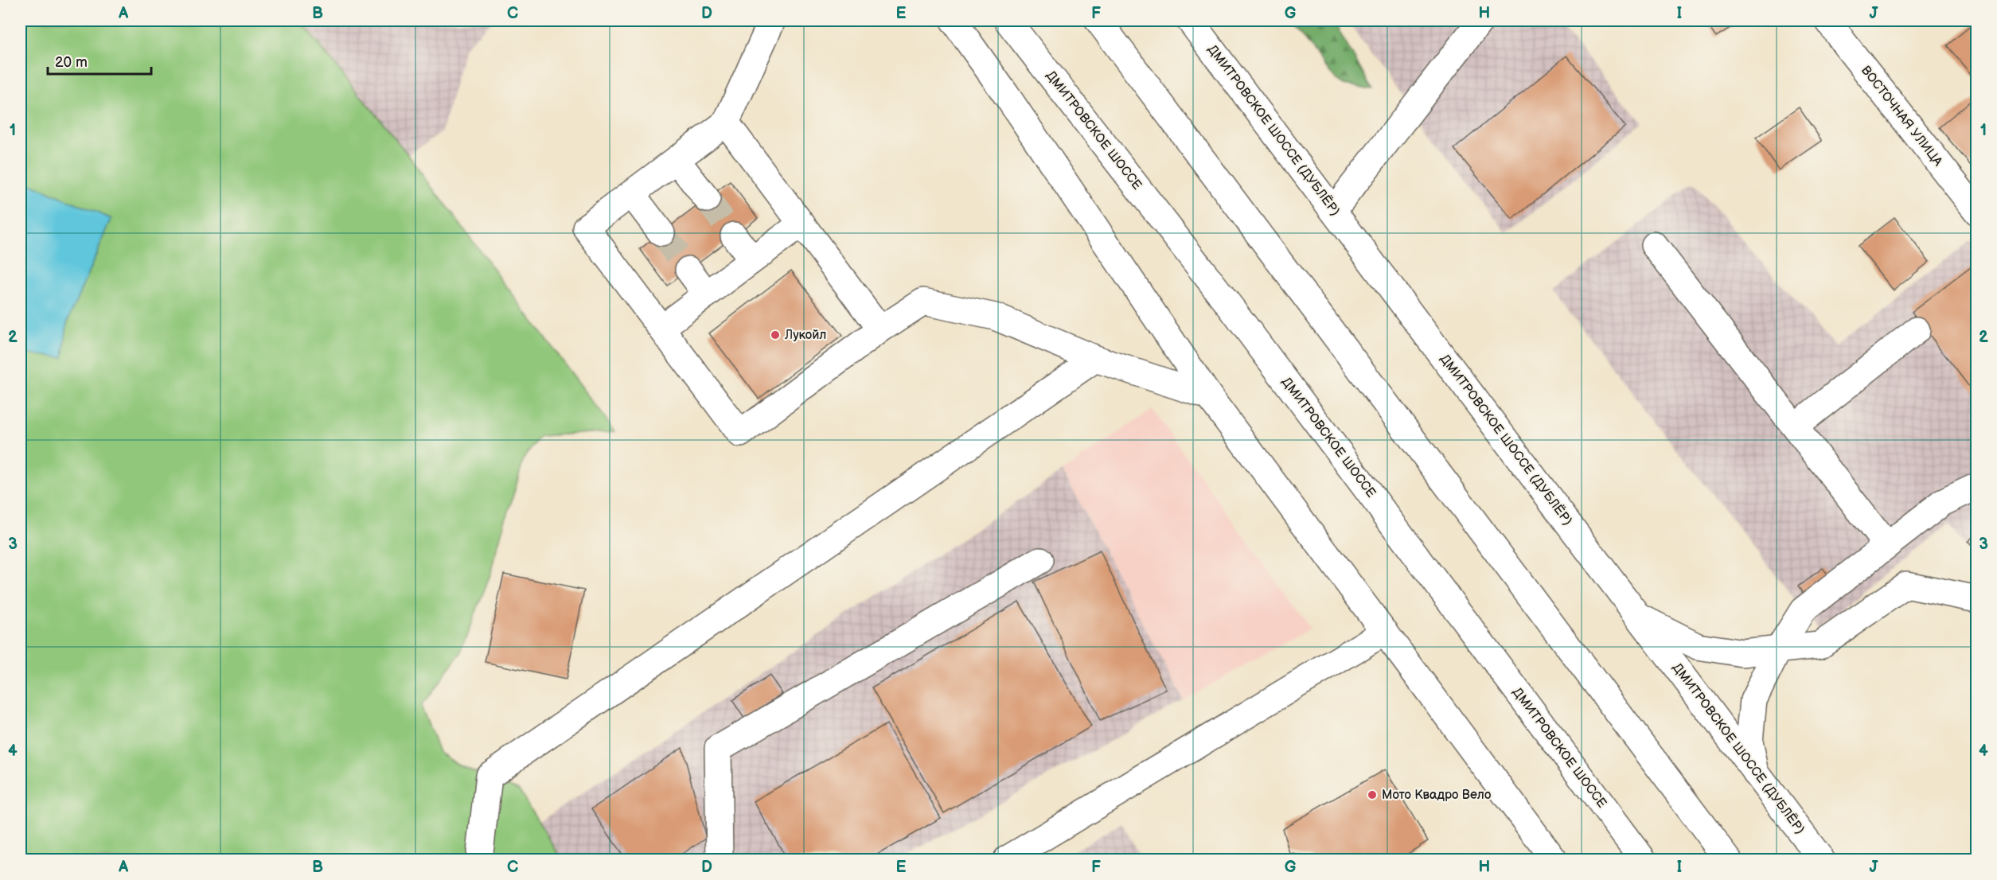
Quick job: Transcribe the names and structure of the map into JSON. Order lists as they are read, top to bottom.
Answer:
{
  "streets": {
    "main road": ["ВОСТОЧНАЯ УЛИЦА", "ДМИТРОВСКОЕ ШОССЕ", "ДМИТРОВСКОЕ ШОССЕ (ДУБЛЁР)"]
  },
  "places": ["Лукойл", "Мото Квадро Вело"],
  "scale_bar": "20 m",
  "grid": {
    "columns": [
      "A",
      "B",
      "C",
      "D",
      "E",
      "F",
      "G",
      "H",
      "I",
      "J"
    ],
    "rows": [
      "1",
      "2",
      "3",
      "4"
    ]
  }
}
